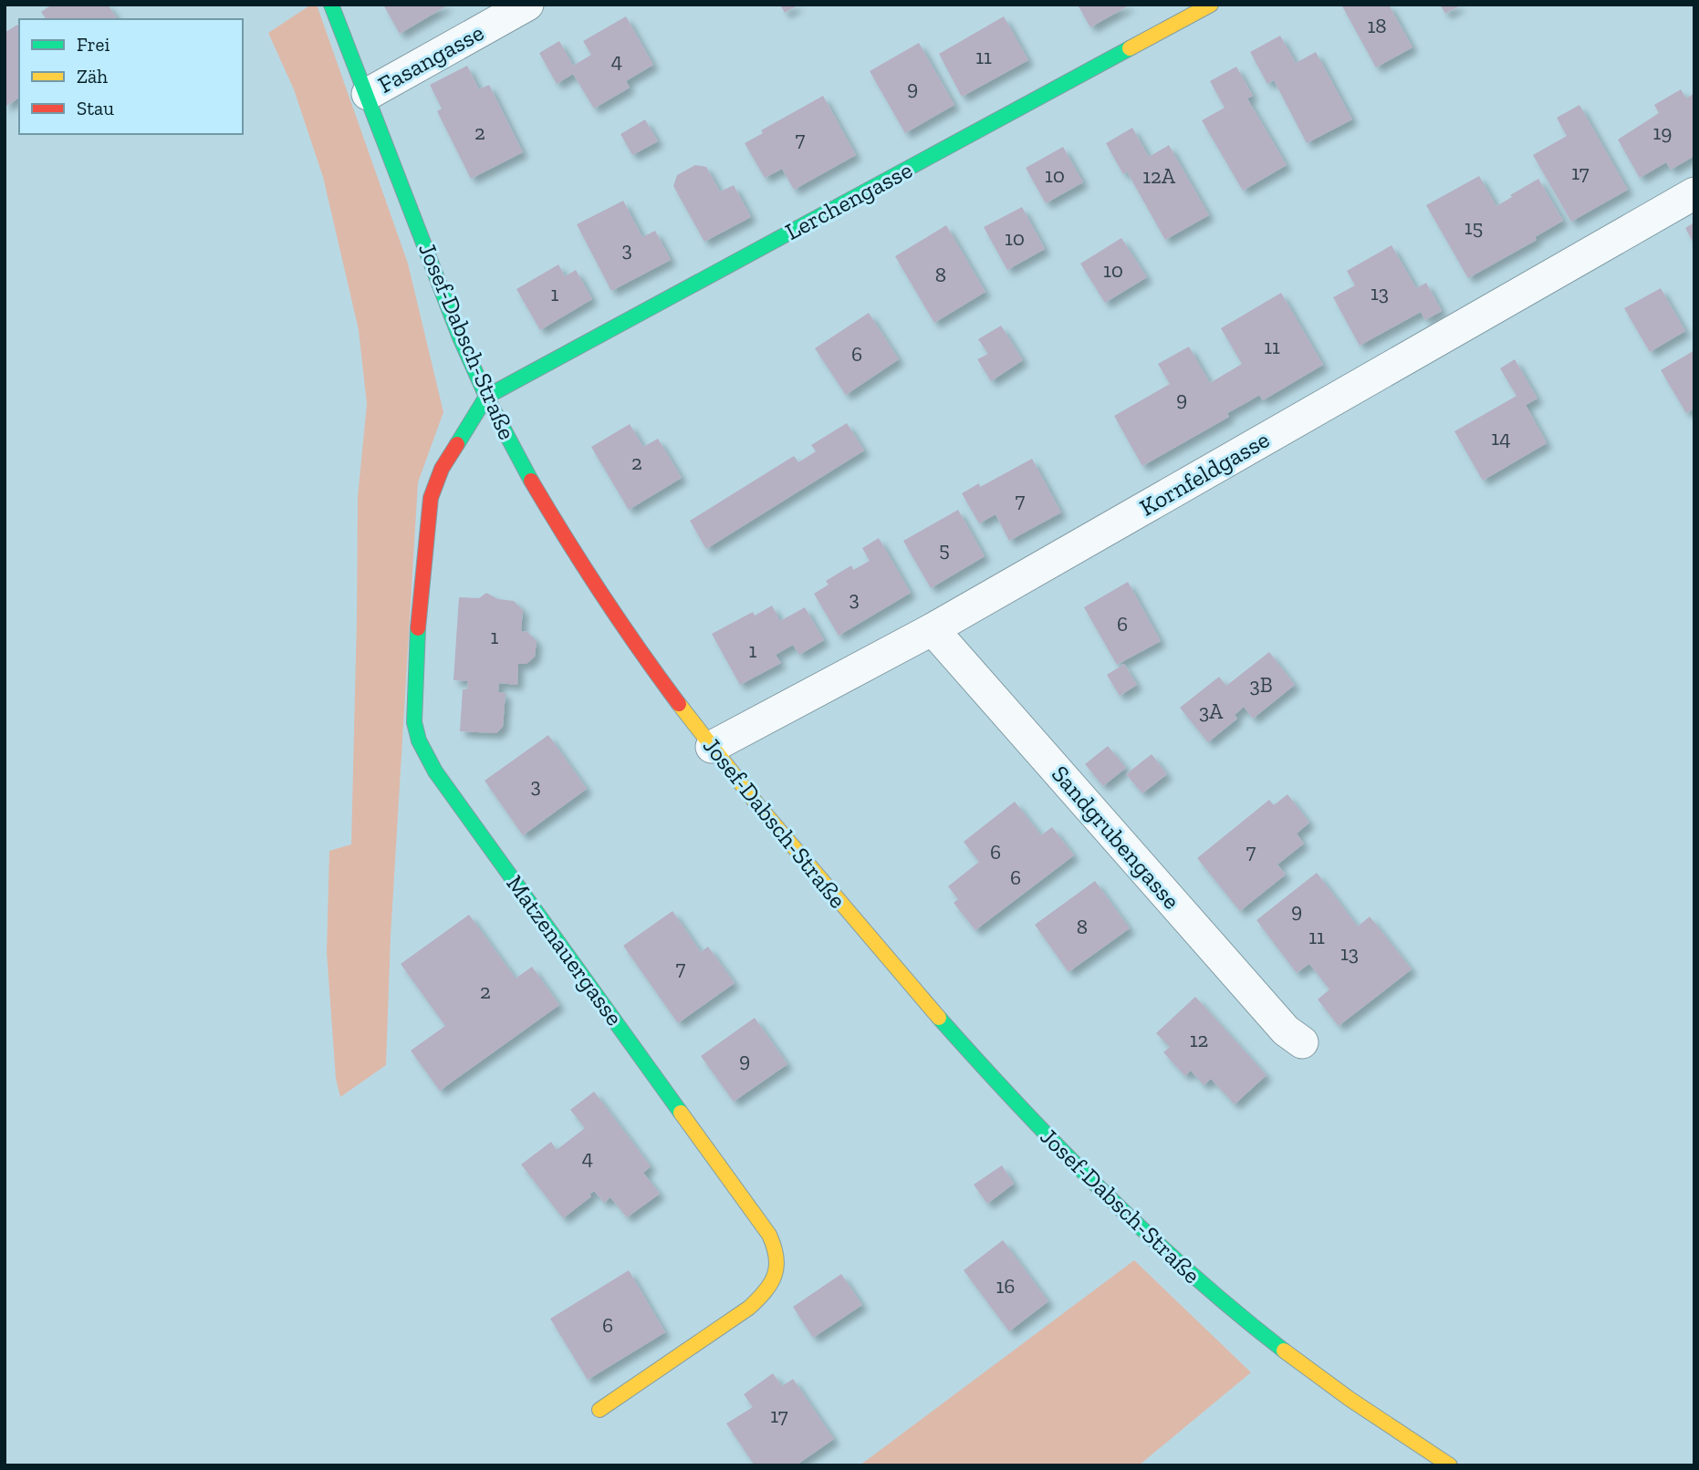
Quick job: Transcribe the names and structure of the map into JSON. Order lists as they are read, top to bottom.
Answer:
{
  "streets": {
    "street": [
      "Fasangasse",
      "Lerchengasse",
      "Josef-Dabsch-Straße",
      "Kornfeldgasse",
      "Sandgrubengasse",
      "Matzenauergasse"
    ]
  },
  "crossings": [
    ["Fasangasse", "Josef-Dabsch-Straße"],
    ["Lerchengasse", "Josef-Dabsch-Straße"],
    ["Lerchengasse", "Matzenauergasse"],
    ["Josef-Dabsch-Straße", "Kornfeldgasse"],
    ["Josef-Dabsch-Straße", "Matzenauergasse"],
    ["Kornfeldgasse", "Sandgrubengasse"]
  ],
  "house_numbers": [
    "18",
    "11",
    "4",
    "9",
    "2",
    "19",
    "7",
    "17",
    "10",
    "12A",
    "15",
    "10",
    "3",
    "10",
    "8",
    "13",
    "1",
    "11",
    "6",
    "9",
    "14",
    "2",
    "7",
    "5",
    "3",
    "6",
    "1",
    "1",
    "3B",
    "3A",
    "3",
    "7",
    "6",
    "6",
    "9",
    "8",
    "11",
    "13",
    "7",
    "2",
    "12",
    "9",
    "4",
    "16",
    "6",
    "17"
  ],
  "legend": ["Frei", "Zäh", "Stau"]
}
